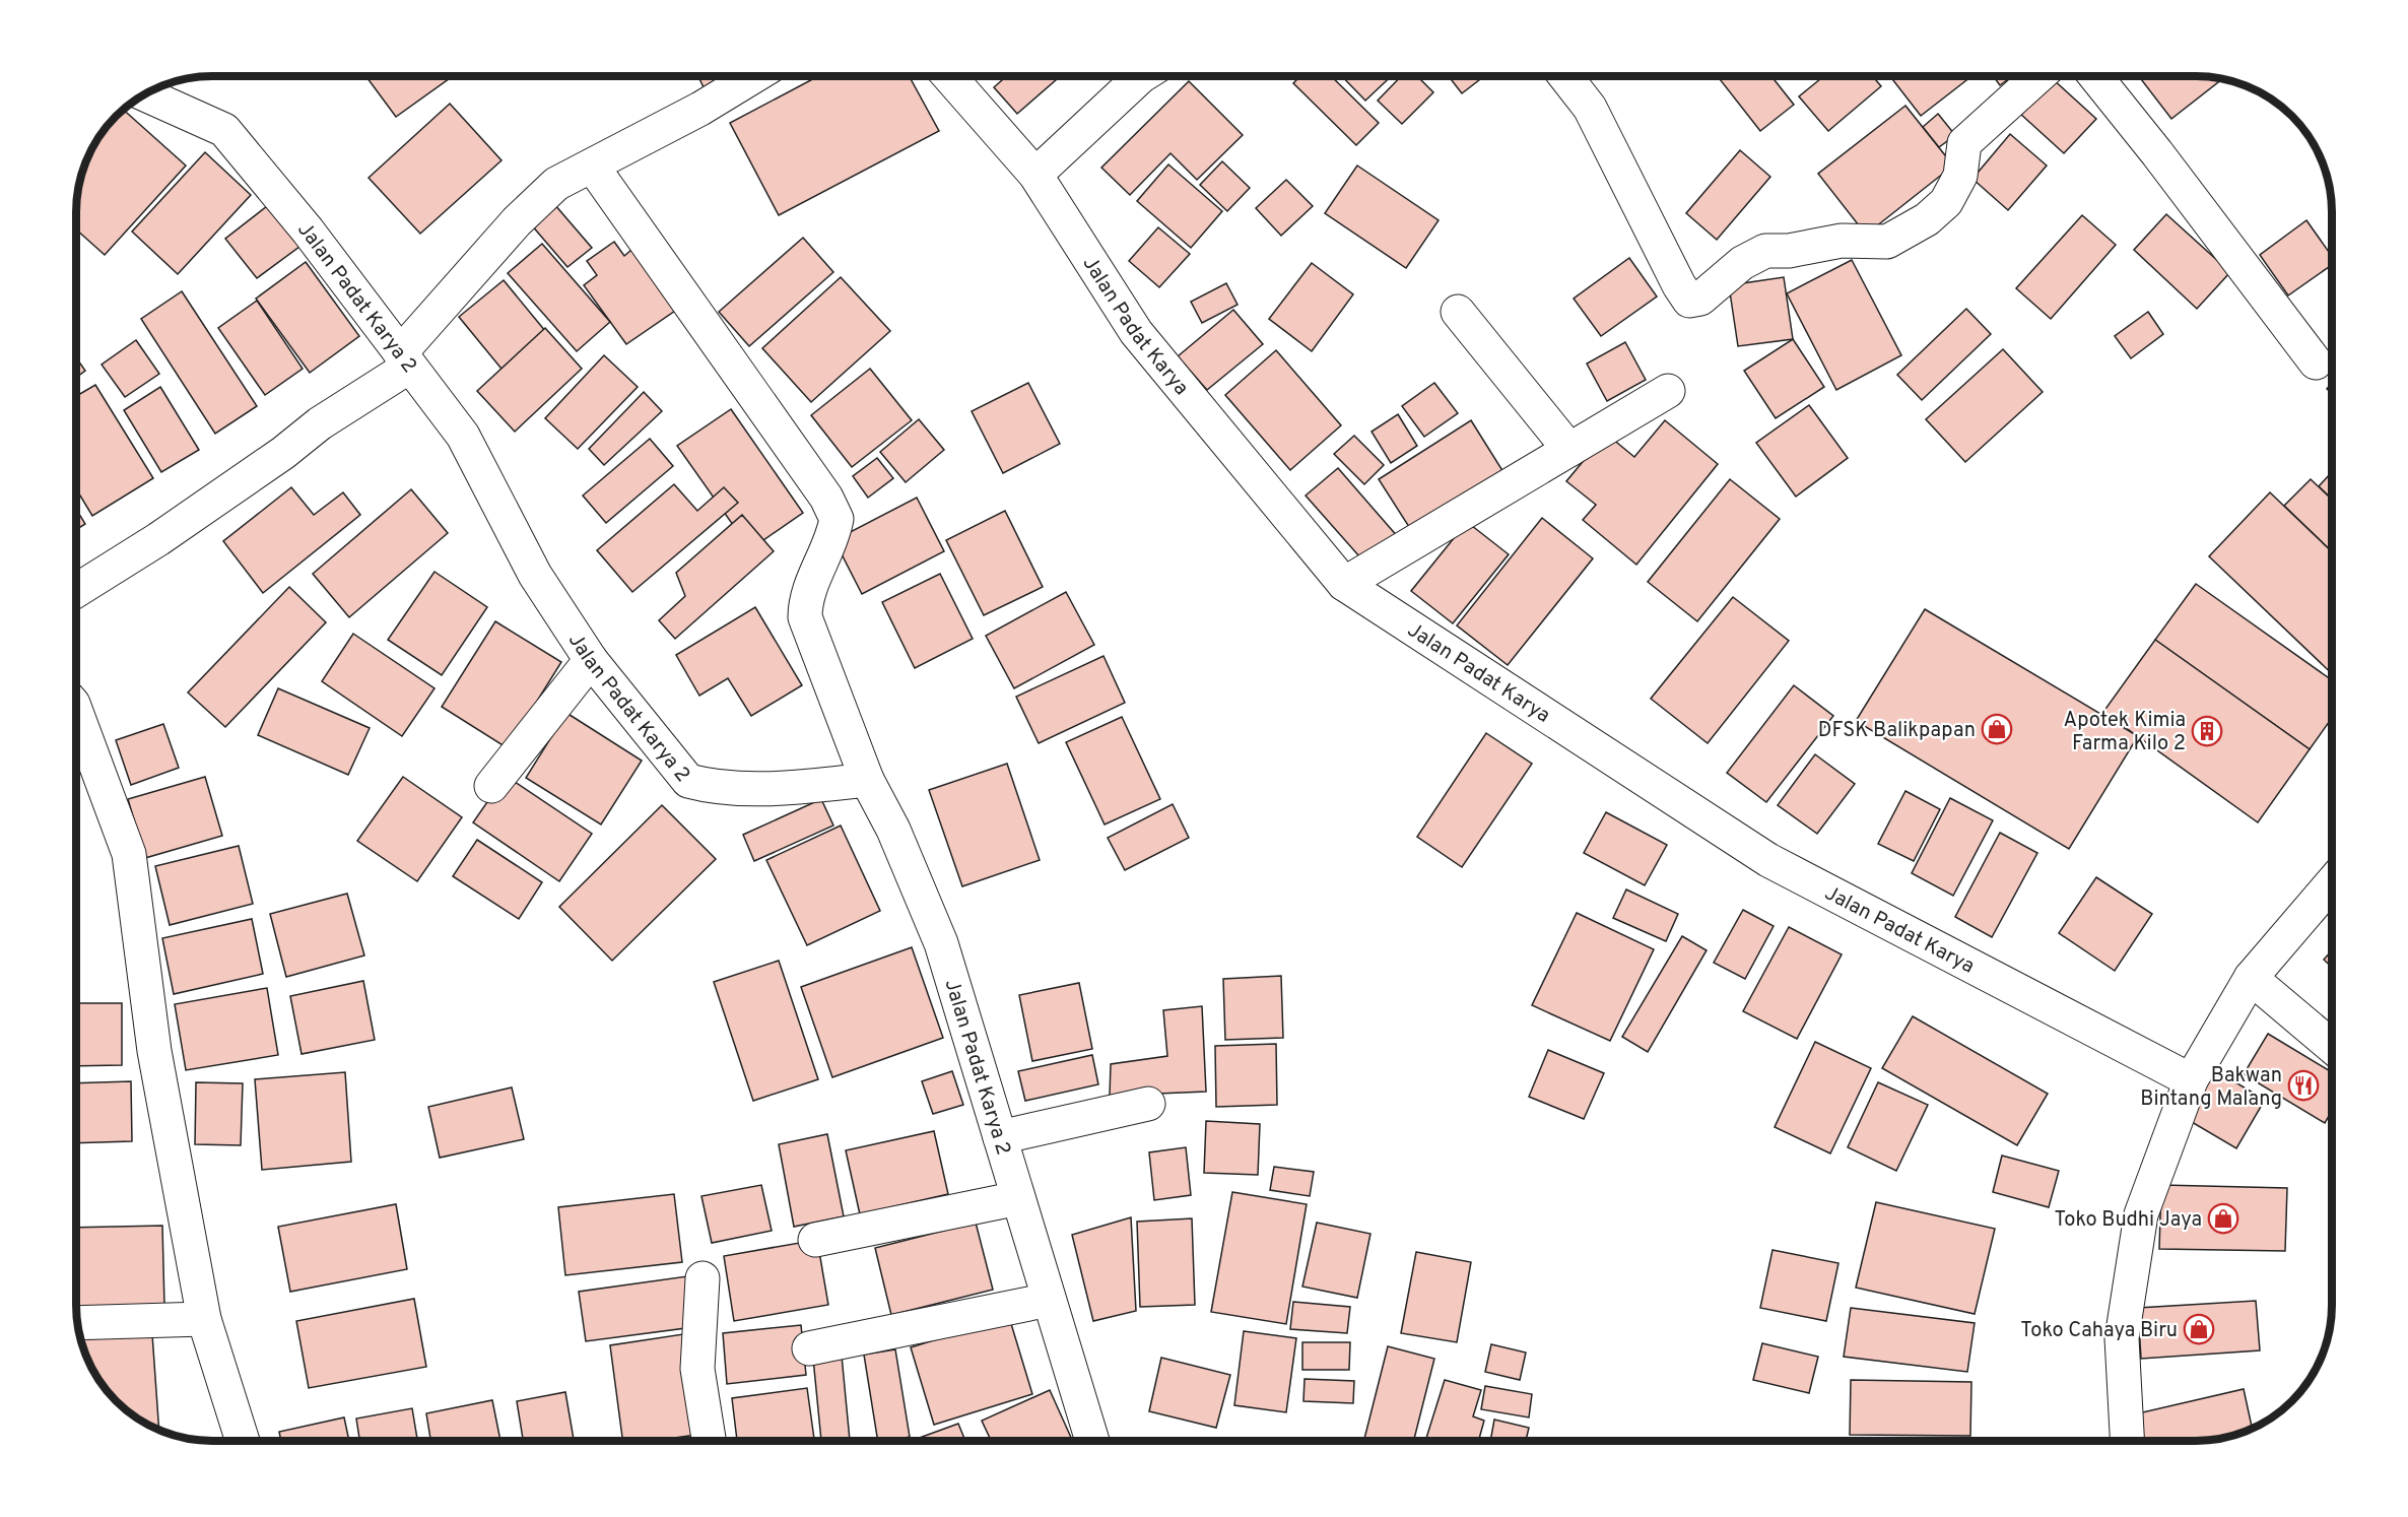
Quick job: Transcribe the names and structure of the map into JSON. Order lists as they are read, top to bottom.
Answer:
{
  "streets": {
    "main road": ["Jalan Padat Karya 2", "Jalan Padat Karya"]
  },
  "places": {
    "shop": ["DFSK Balikpapan", "Toko Budhi Jaya", "Toko Cahaya Biru"],
    "building": ["Apotek Kimia Farma Kilo 2"],
    "restaurant": ["Bakwan Bintang Malang"]
  }
}
